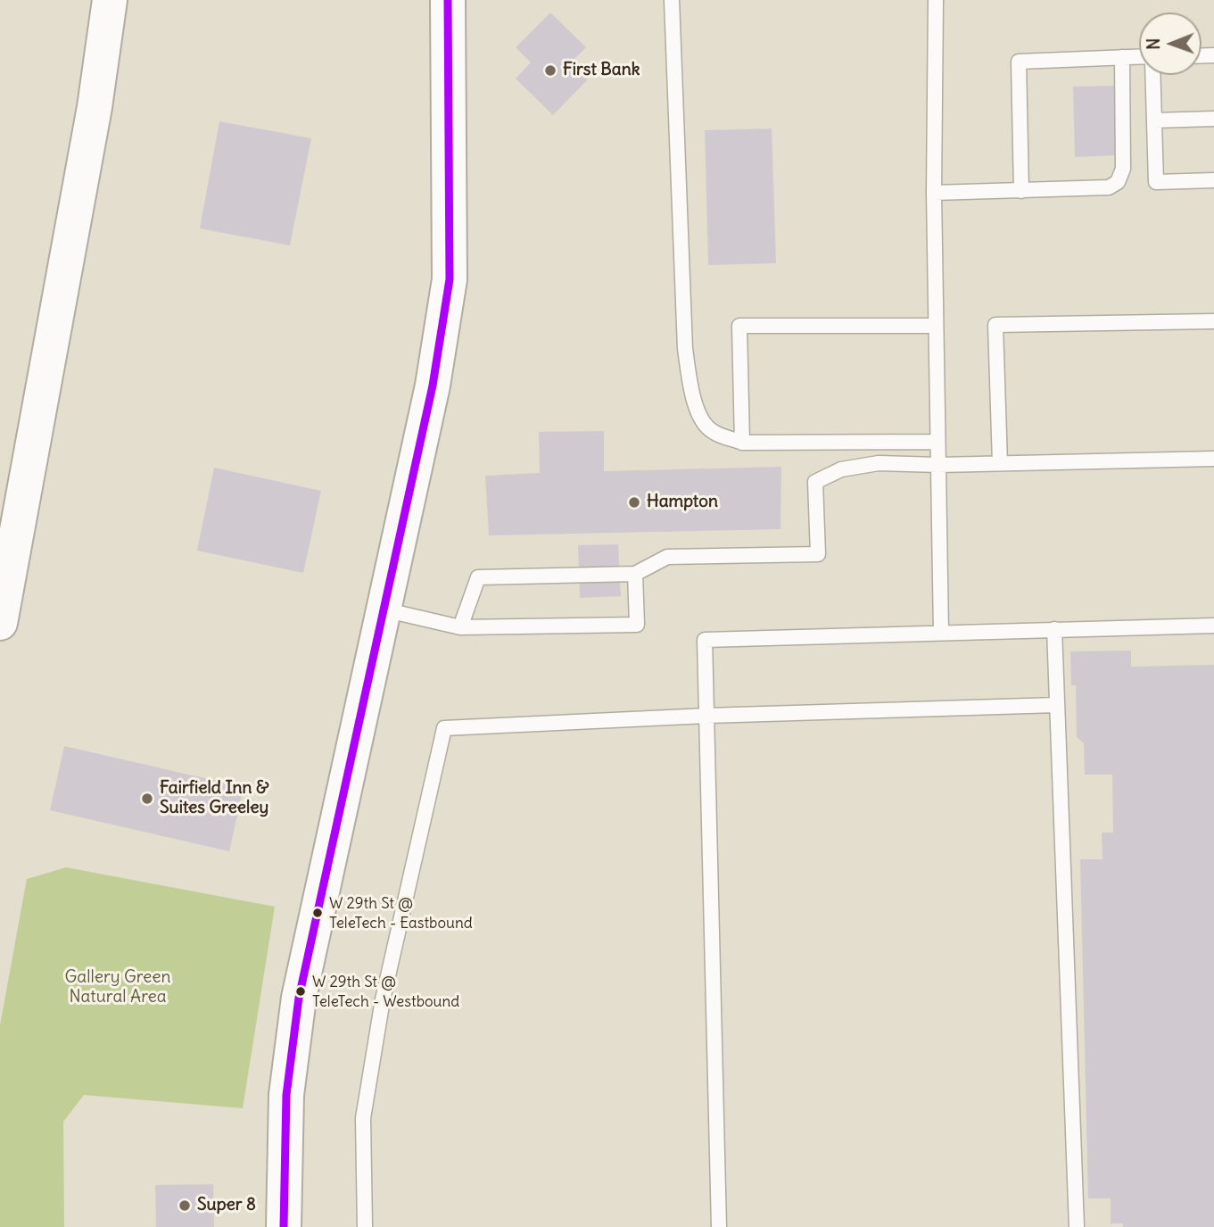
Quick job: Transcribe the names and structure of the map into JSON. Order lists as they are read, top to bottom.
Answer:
{
  "parks": ["Gallery Green Natural Area"],
  "places": [
    "First Bank",
    "Hampton",
    "Fairfield Inn & Suites Greeley",
    "W 29th St @ TeleTech - Eastbound",
    "W 29th St @ TeleTech - Westbound",
    "Super 8"
  ],
  "north": "left"
}
